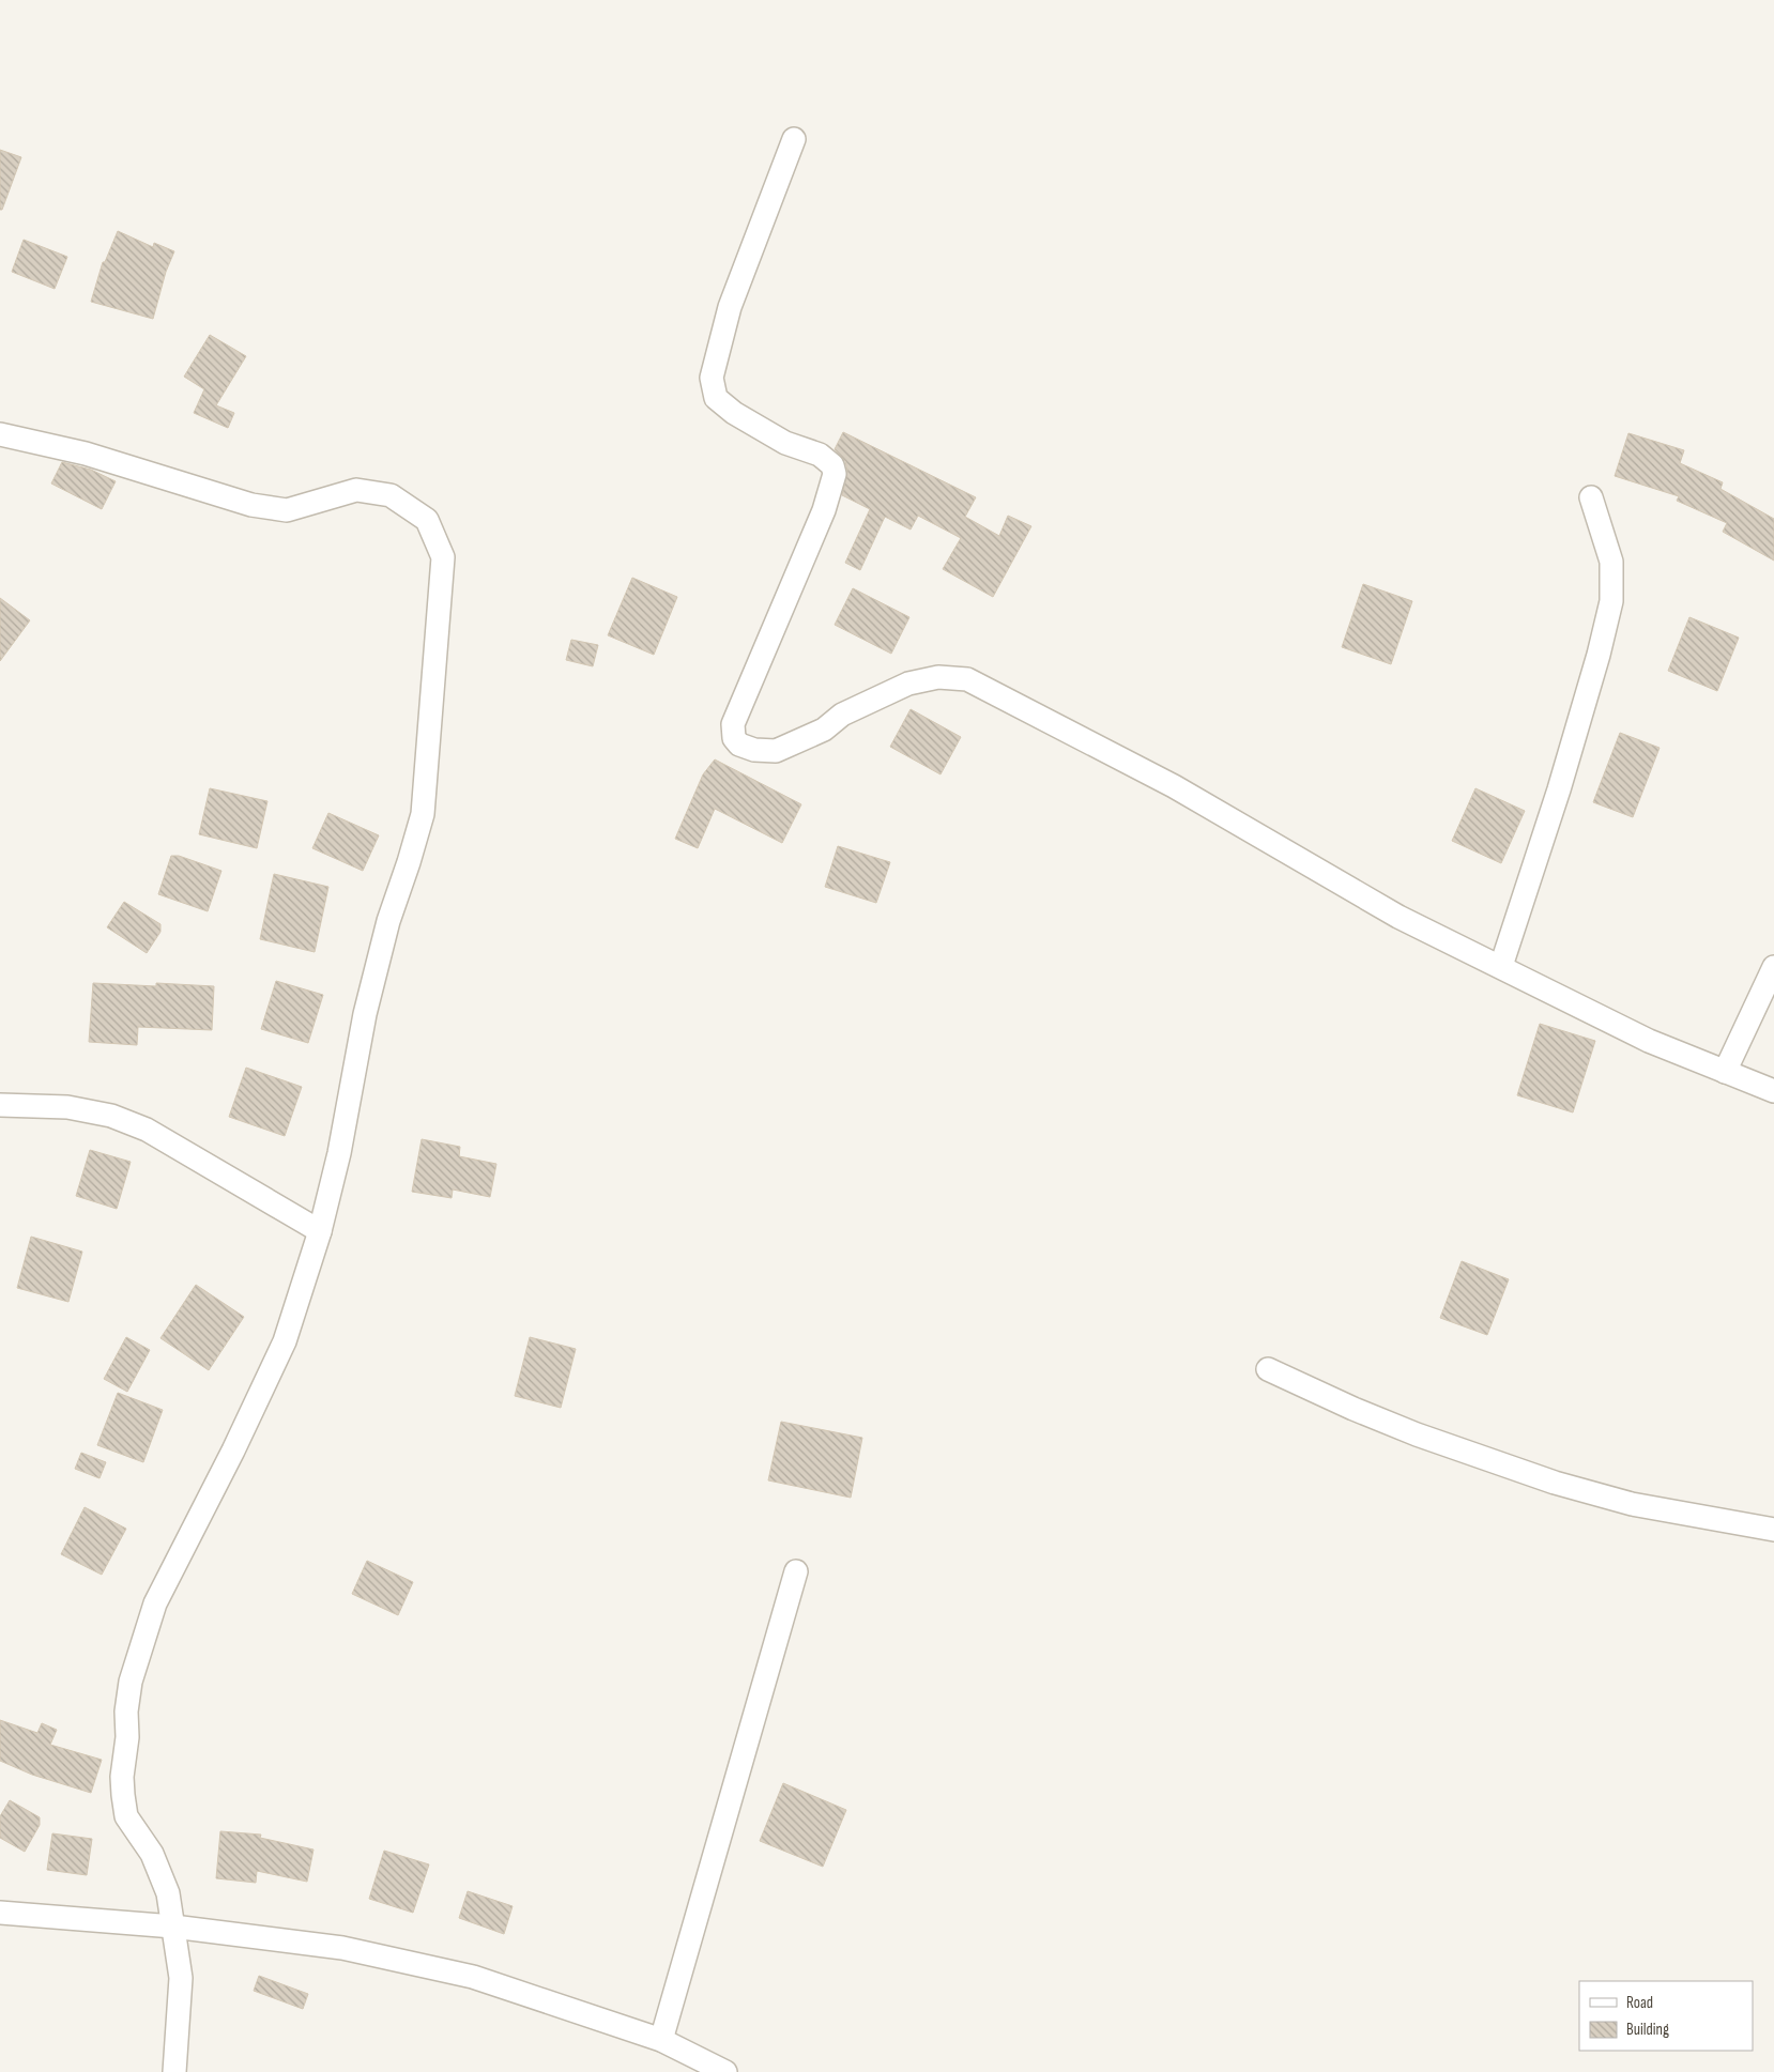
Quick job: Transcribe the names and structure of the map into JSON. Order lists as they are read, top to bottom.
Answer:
{
  "legend": ["Road", "Building"]
}
